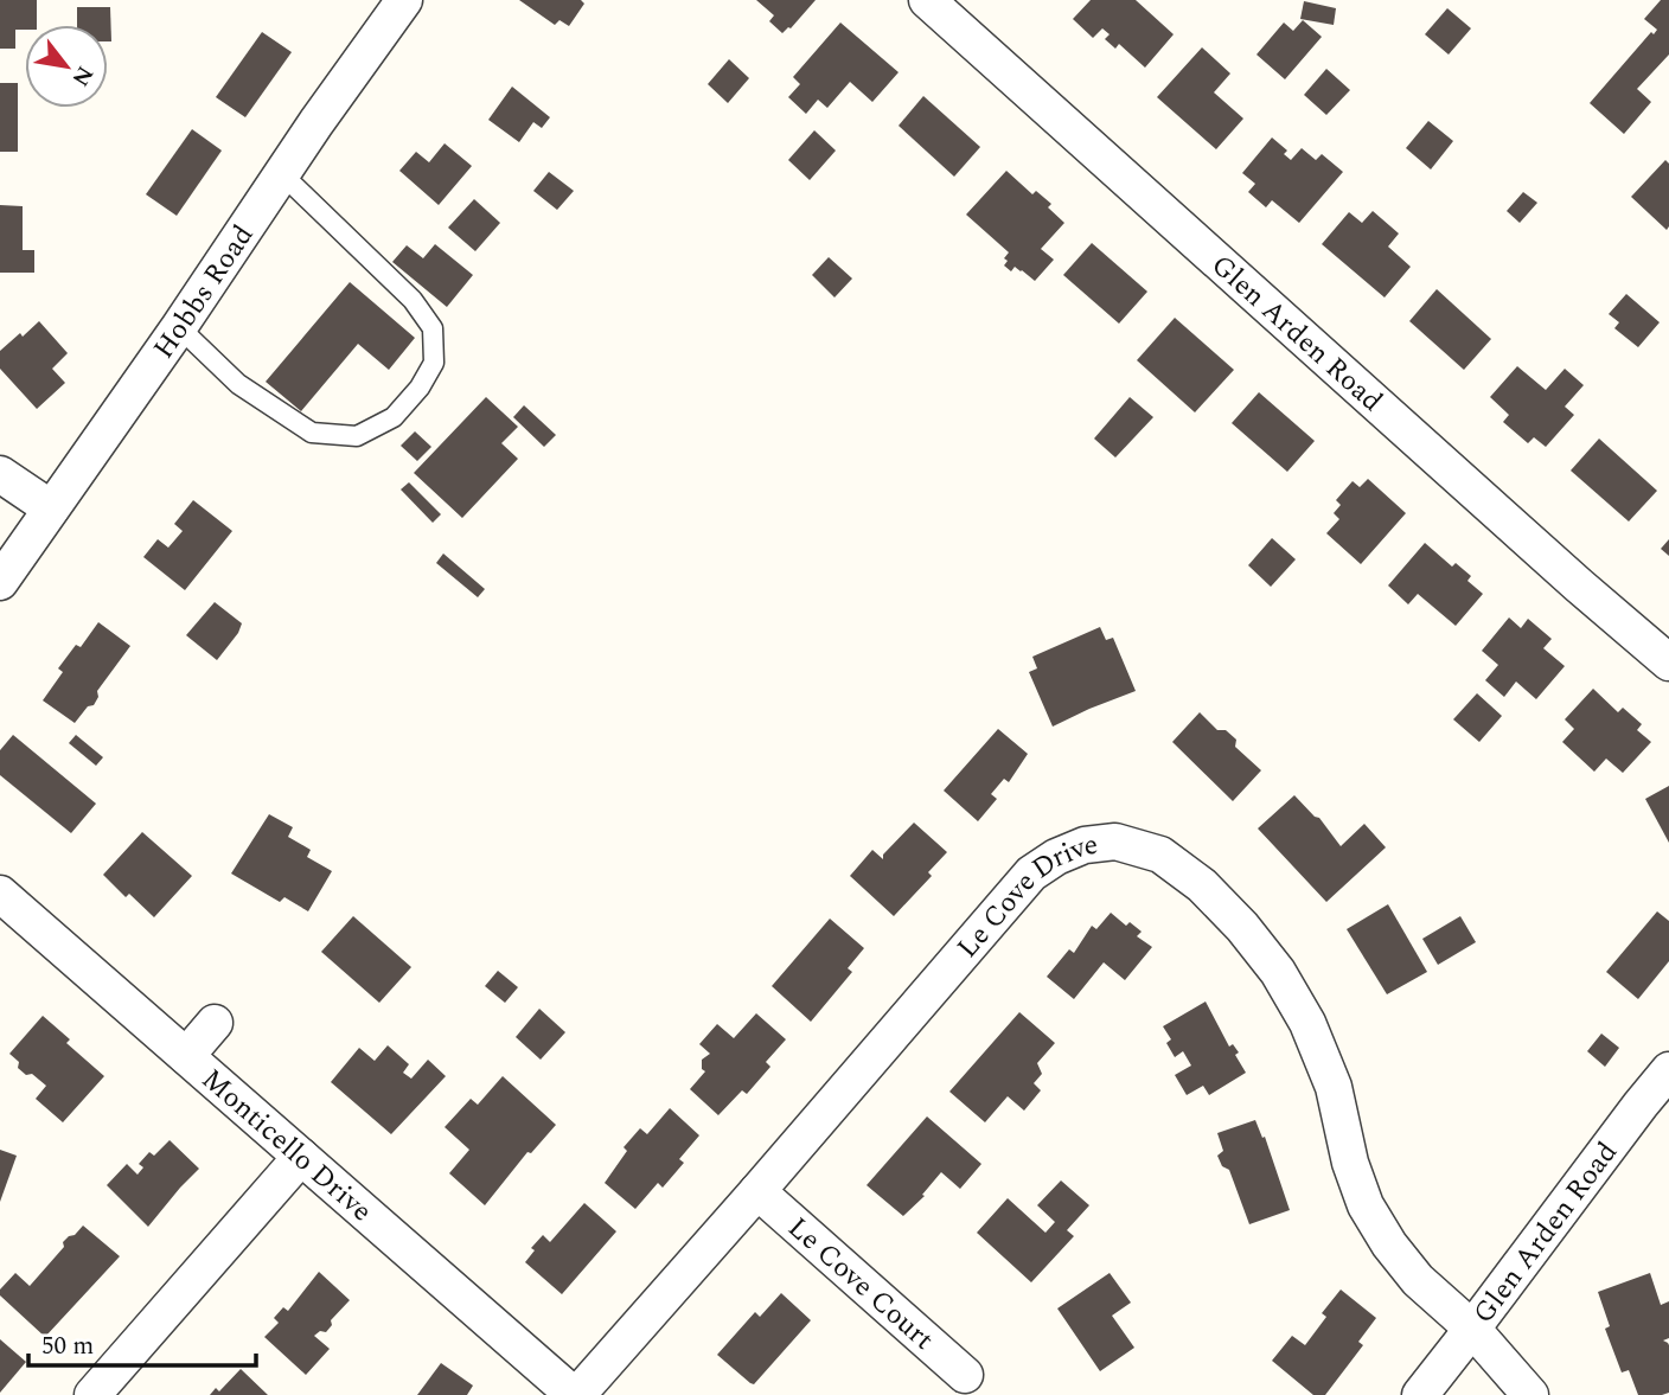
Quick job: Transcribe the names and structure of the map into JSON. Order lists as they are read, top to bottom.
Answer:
{
  "streets": {
    "street": [
      "Hobbs Road",
      "Glen Arden Road",
      "Le Cove Drive",
      "Monticello Drive",
      "Le Cove Court"
    ]
  },
  "crossings": [
    ["Glen Arden Road", "Le Cove Drive"],
    ["Le Cove Drive", "Monticello Drive"],
    ["Le Cove Drive", "Le Cove Court"]
  ],
  "scale_bar": "50 m",
  "north": "bottom right"
}
